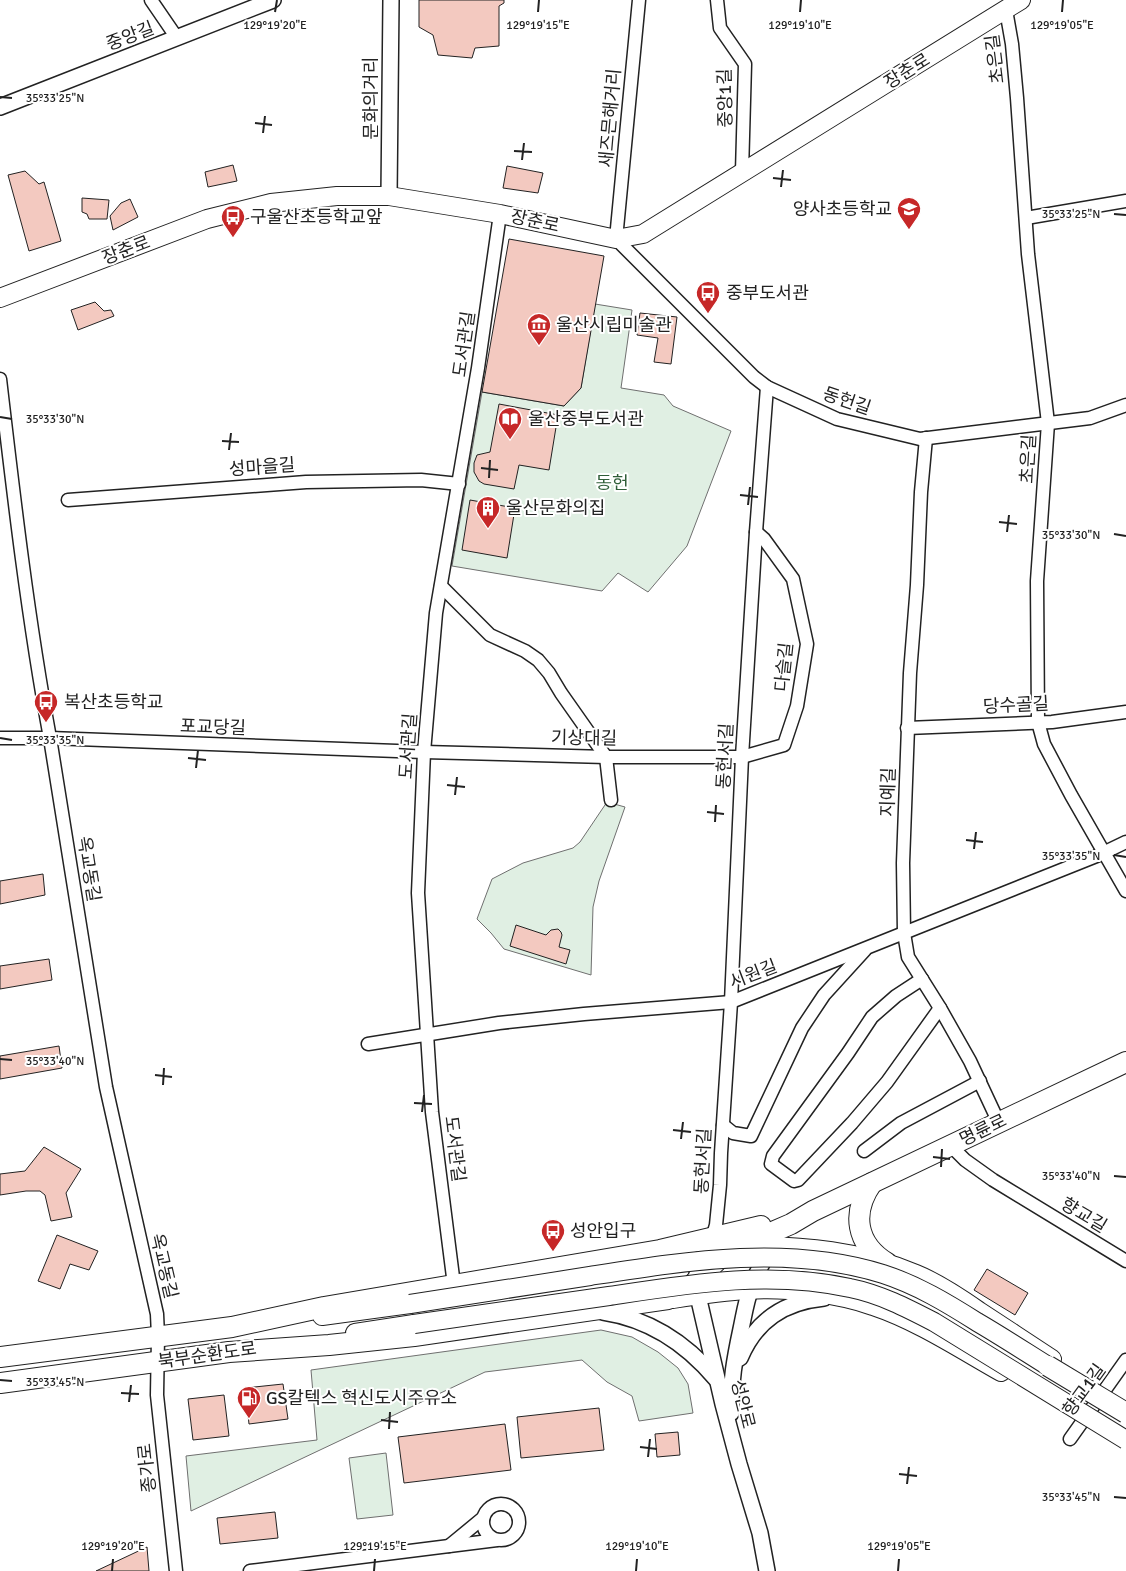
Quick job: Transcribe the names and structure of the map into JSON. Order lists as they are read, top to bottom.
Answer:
{
  "streets": {
    "main road": ["장춘로", "명륜로", "북부순환도로"],
    "street": [
      "중앙길",
      "초은길",
      "문화의거리",
      "중앙1길",
      "새즈믄해거리",
      "도서관길",
      "동헌길",
      "성마을길",
      "다슬길",
      "당수골길",
      "포교당길",
      "기상대길",
      "동헌서길",
      "지예길",
      "옥교동길",
      "시원길",
      "향교길",
      "향교1길",
      "성안로",
      "종가로"
    ]
  },
  "crossings": [
    ["초은길", "장춘로"],
    ["초은길", "동헌길"],
    ["초은길", "당수골길"],
    ["초은길", "시원길"],
    ["장춘로", "문화의거리"],
    ["장춘로", "중앙1길"],
    ["장춘로", "새즈믄해거리"],
    ["장춘로", "도서관길"],
    ["장춘로", "동헌길"],
    ["새즈믄해거리", "동헌길"],
    ["도서관길", "성마을길"],
    ["도서관길", "포교당길"],
    ["도서관길", "기상대길"],
    ["도서관길", "시원길"],
    ["동헌길", "동헌서길"],
    ["동헌길", "지예길"],
    ["다슬길", "기상대길"],
    ["다슬길", "동헌서길"],
    ["당수골길", "지예길"],
    ["포교당길", "기상대길"],
    ["포교당길", "옥교동길"],
    ["기상대길", "동헌서길"],
    ["동헌서길", "시원길"],
    ["동헌서길", "성안로"],
    ["지예길", "시원길"],
    ["지예길", "명륜로"],
    ["옥교동길", "북부순환도로"],
    ["옥교동길", "종가로"],
    ["명륜로", "향교길"],
    ["북부순환도로", "종가로"]
  ],
  "parks": ["동헌"],
  "places": {
    "school or university": ["양사초등학교"],
    "bus stop": [
      "구울산초등학교앞",
      "중부도서관",
      "복산초등학교",
      "성안입구"
    ],
    "museum": ["울산시립미술관"],
    "library": ["울산중부도서관"],
    "building": ["울산문화의집"],
    "fuel station": ["GS칼텍스 혁신도시주유소"]
  },
  "coordinates": [
    "129°19'20\"E",
    "129°19'15\"E",
    "129°19'10\"E",
    "129°19'05\"E",
    "35°33'25\"N",
    "35°33'30\"N",
    "35°33'35\"N",
    "35°33'40\"N",
    "35°33'45\"N"
  ]
}
